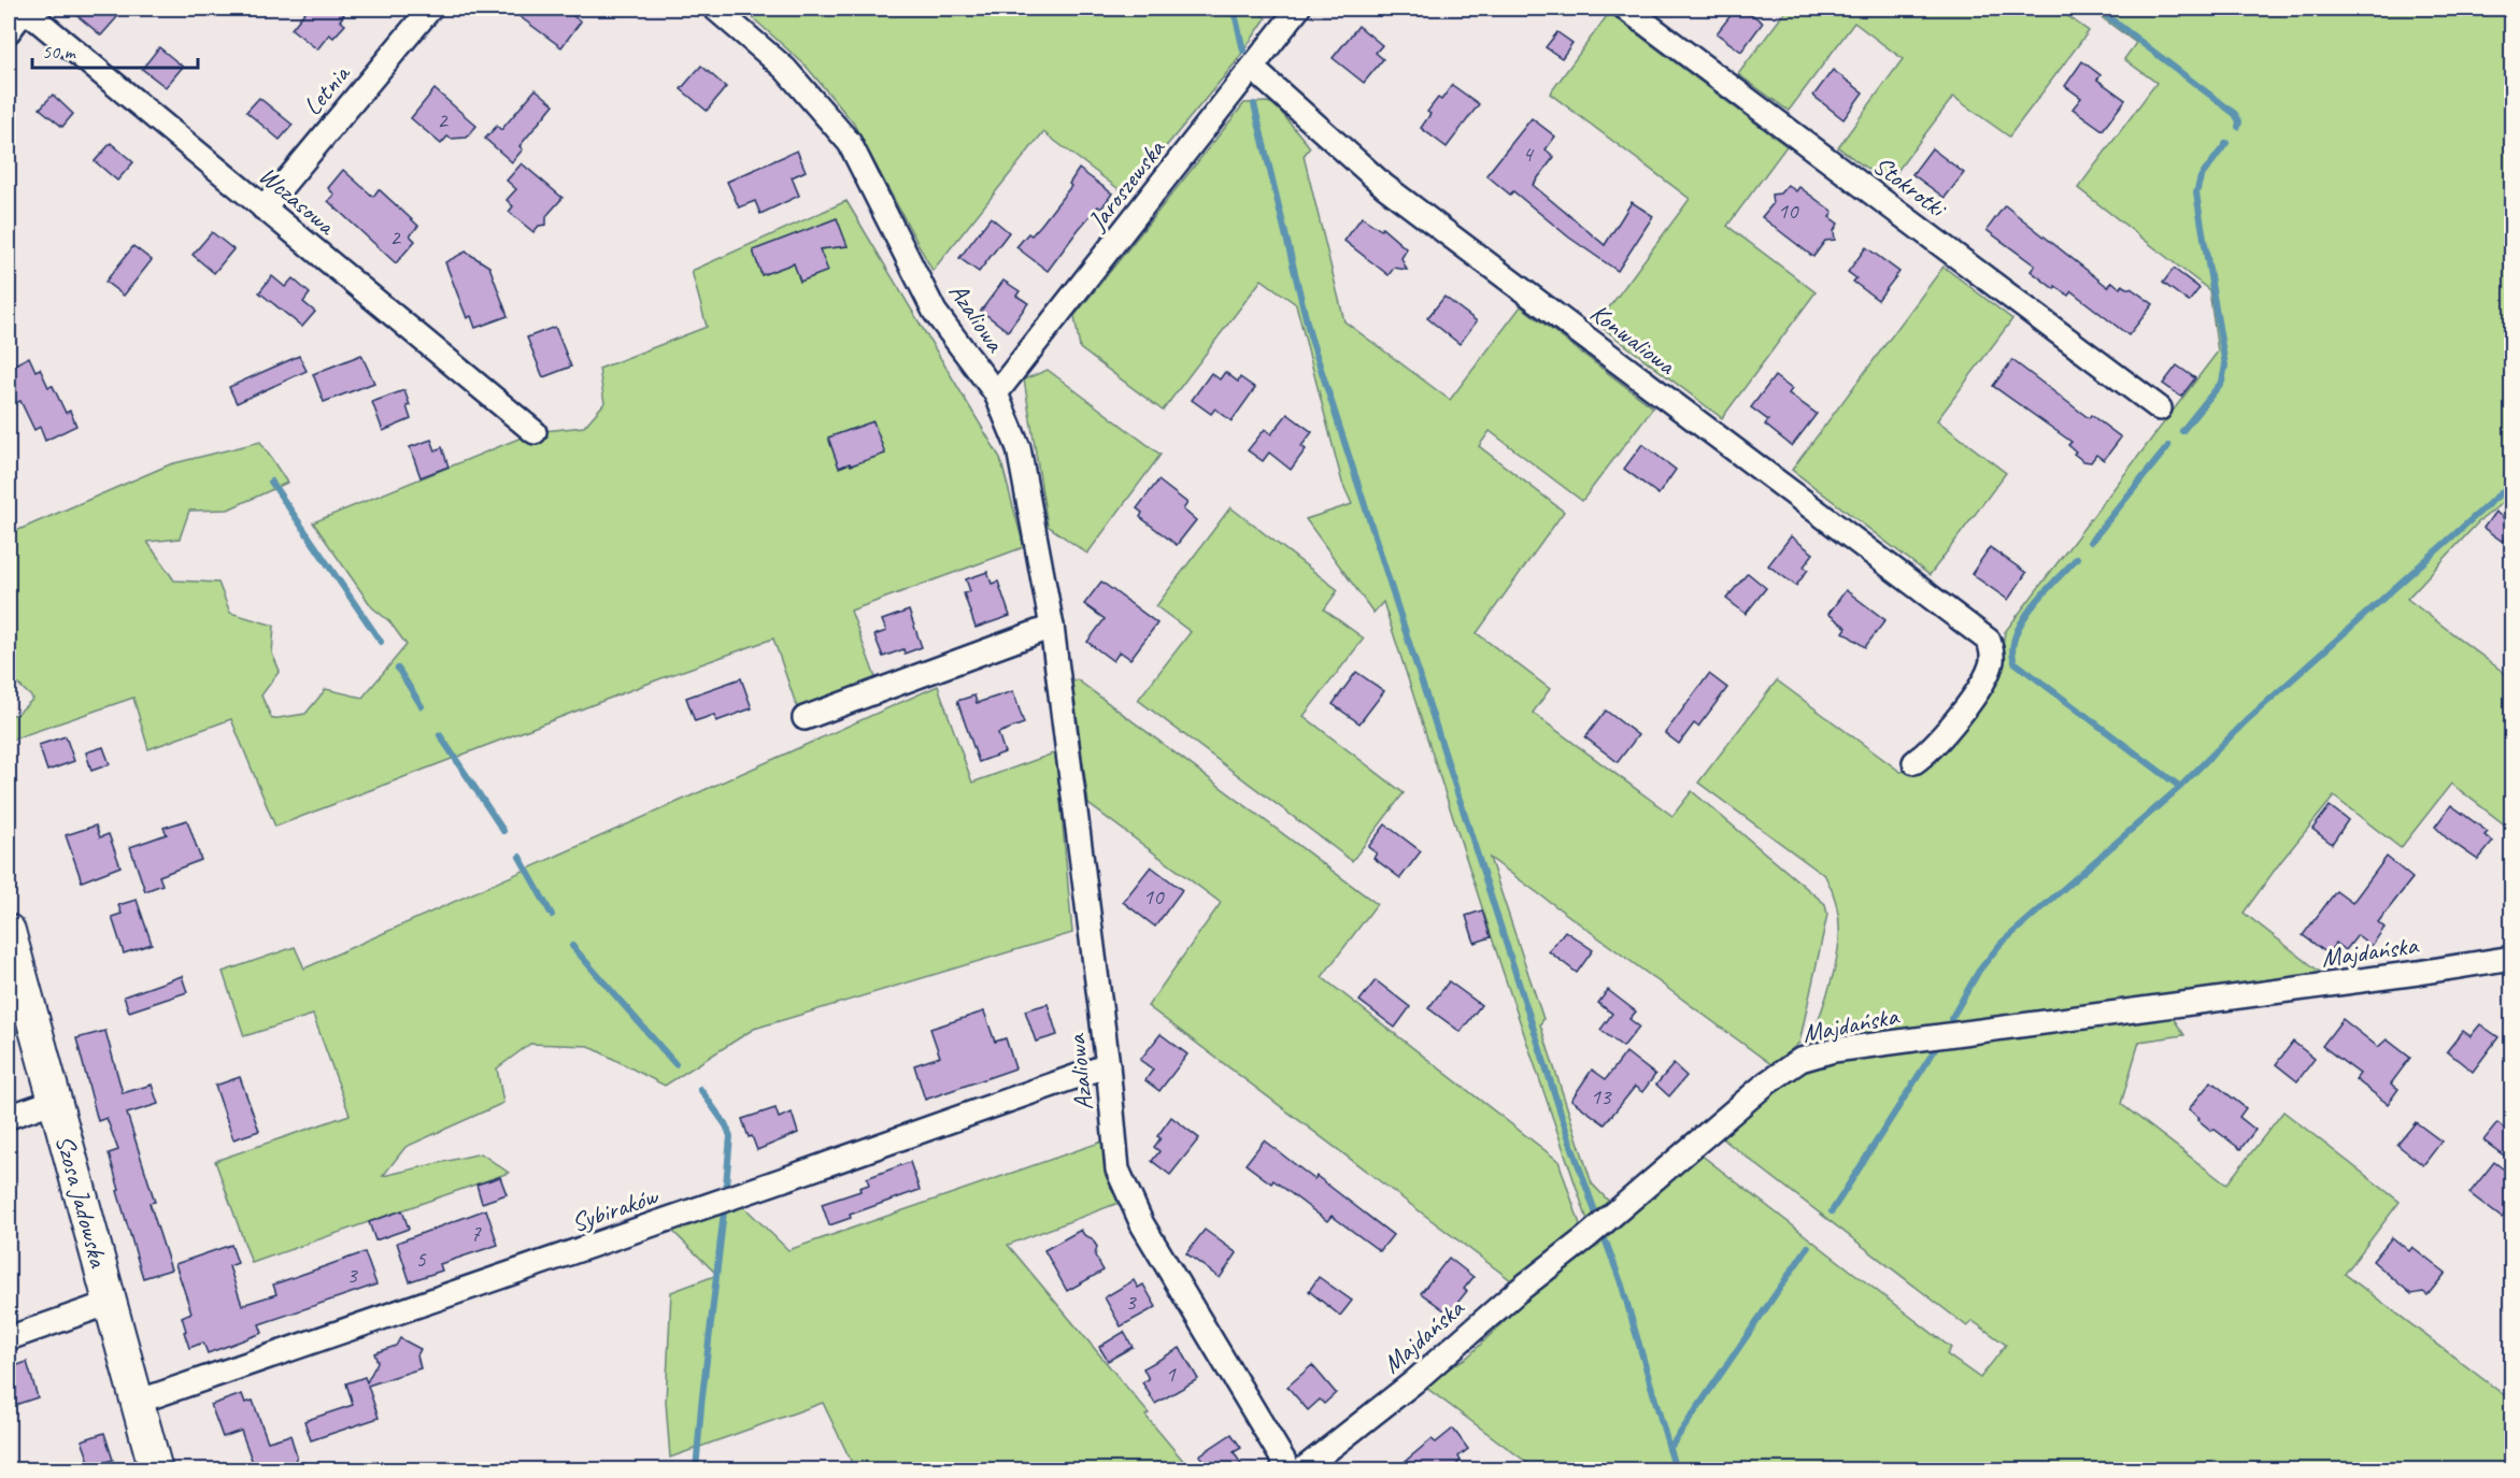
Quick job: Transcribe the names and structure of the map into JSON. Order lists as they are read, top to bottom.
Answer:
{
  "streets": {
    "main road": ["Szosa Jadowska"],
    "street": [
      "Letnia",
      "Jaroszewska",
      "Stokrotki",
      "Wczasowa",
      "Azaliowa",
      "Konwaliowa",
      "Majdańska",
      "Sybiraków"
    ]
  },
  "crossings": [
    ["Letnia", "Wczasowa"],
    ["Jaroszewska", "Azaliowa"],
    ["Jaroszewska", "Konwaliowa"],
    ["Azaliowa", "Sybiraków"],
    ["Szosa Jadowska", "Sybiraków"]
  ],
  "house_numbers": [
    "2",
    "4",
    "10",
    "2",
    "10",
    "13",
    "7",
    "5",
    "3",
    "3",
    "1"
  ],
  "scale_bar": "50 m"
}
